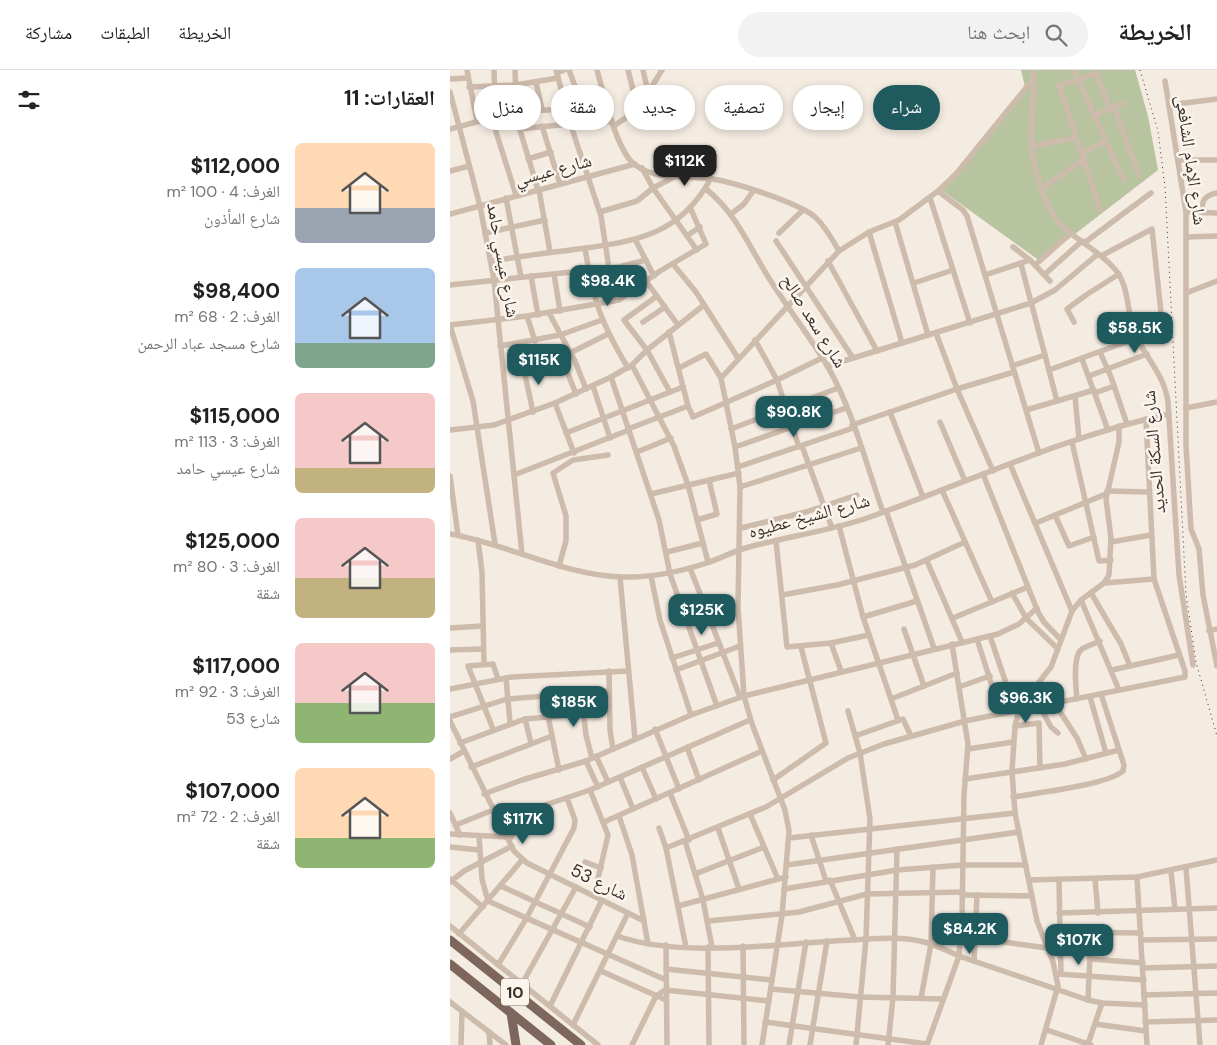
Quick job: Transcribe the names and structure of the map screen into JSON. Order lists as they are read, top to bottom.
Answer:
{
  "streets": {
    "main road": ["10"],
    "street": [
      "شارع الإمام الشافعى",
      "شارع عيسي",
      "شارع عيسي حامد",
      "شارع سعد صالح",
      "شارع السكة الحديد",
      "شارع الشيخ عطيوه",
      "شارع 53"
    ]
  },
  "crossings": [
    ["شارع عيسي", "شارع عيسي حامد"],
    ["شارع عيسي حامد", "شارع الشيخ عطيوه"],
    ["شارع سعد صالح", "شارع الشيخ عطيوه"],
    ["شارع السكة الحديد", "شارع الشيخ عطيوه"]
  ],
  "page": {
    "header": "الخريطة",
    "search": "ابحث هنا",
    "nav": ["الخريطة", "الطبقات", "مشاركة"],
    "heading": "العقارات: 11",
    "chip": [
      "شراء",
      "إيجار",
      "تصفية",
      "جديد",
      "شقة",
      "منزل"
    ],
    "list": [
      {
        "name": "$112,000",
        "note": "الغرف: 4 · 100 m² · شارع المأذون"
      },
      {
        "name": "$98,400",
        "note": "الغرف: 2 · 68 m² · شارع مسجد عباد الرحمن"
      },
      {
        "name": "$115,000",
        "note": "الغرف: 3 · 113 m² · شارع عيسي حامد"
      },
      {
        "name": "$125,000",
        "note": "الغرف: 3 · 80 m² · شقة"
      },
      {
        "name": "$117,000",
        "note": "الغرف: 3 · 92 m² · شارع 53"
      },
      {
        "name": "$107,000",
        "note": "الغرف: 2 · 72 m² · شقة"
      }
    ],
    "price": [
      "$112K",
      "$98.4K",
      "$58.5K",
      "$115K",
      "$90.8K",
      "$125K",
      "$96.3K",
      "$185K",
      "$117K",
      "$84.2K",
      "$107K"
    ]
  }
}
